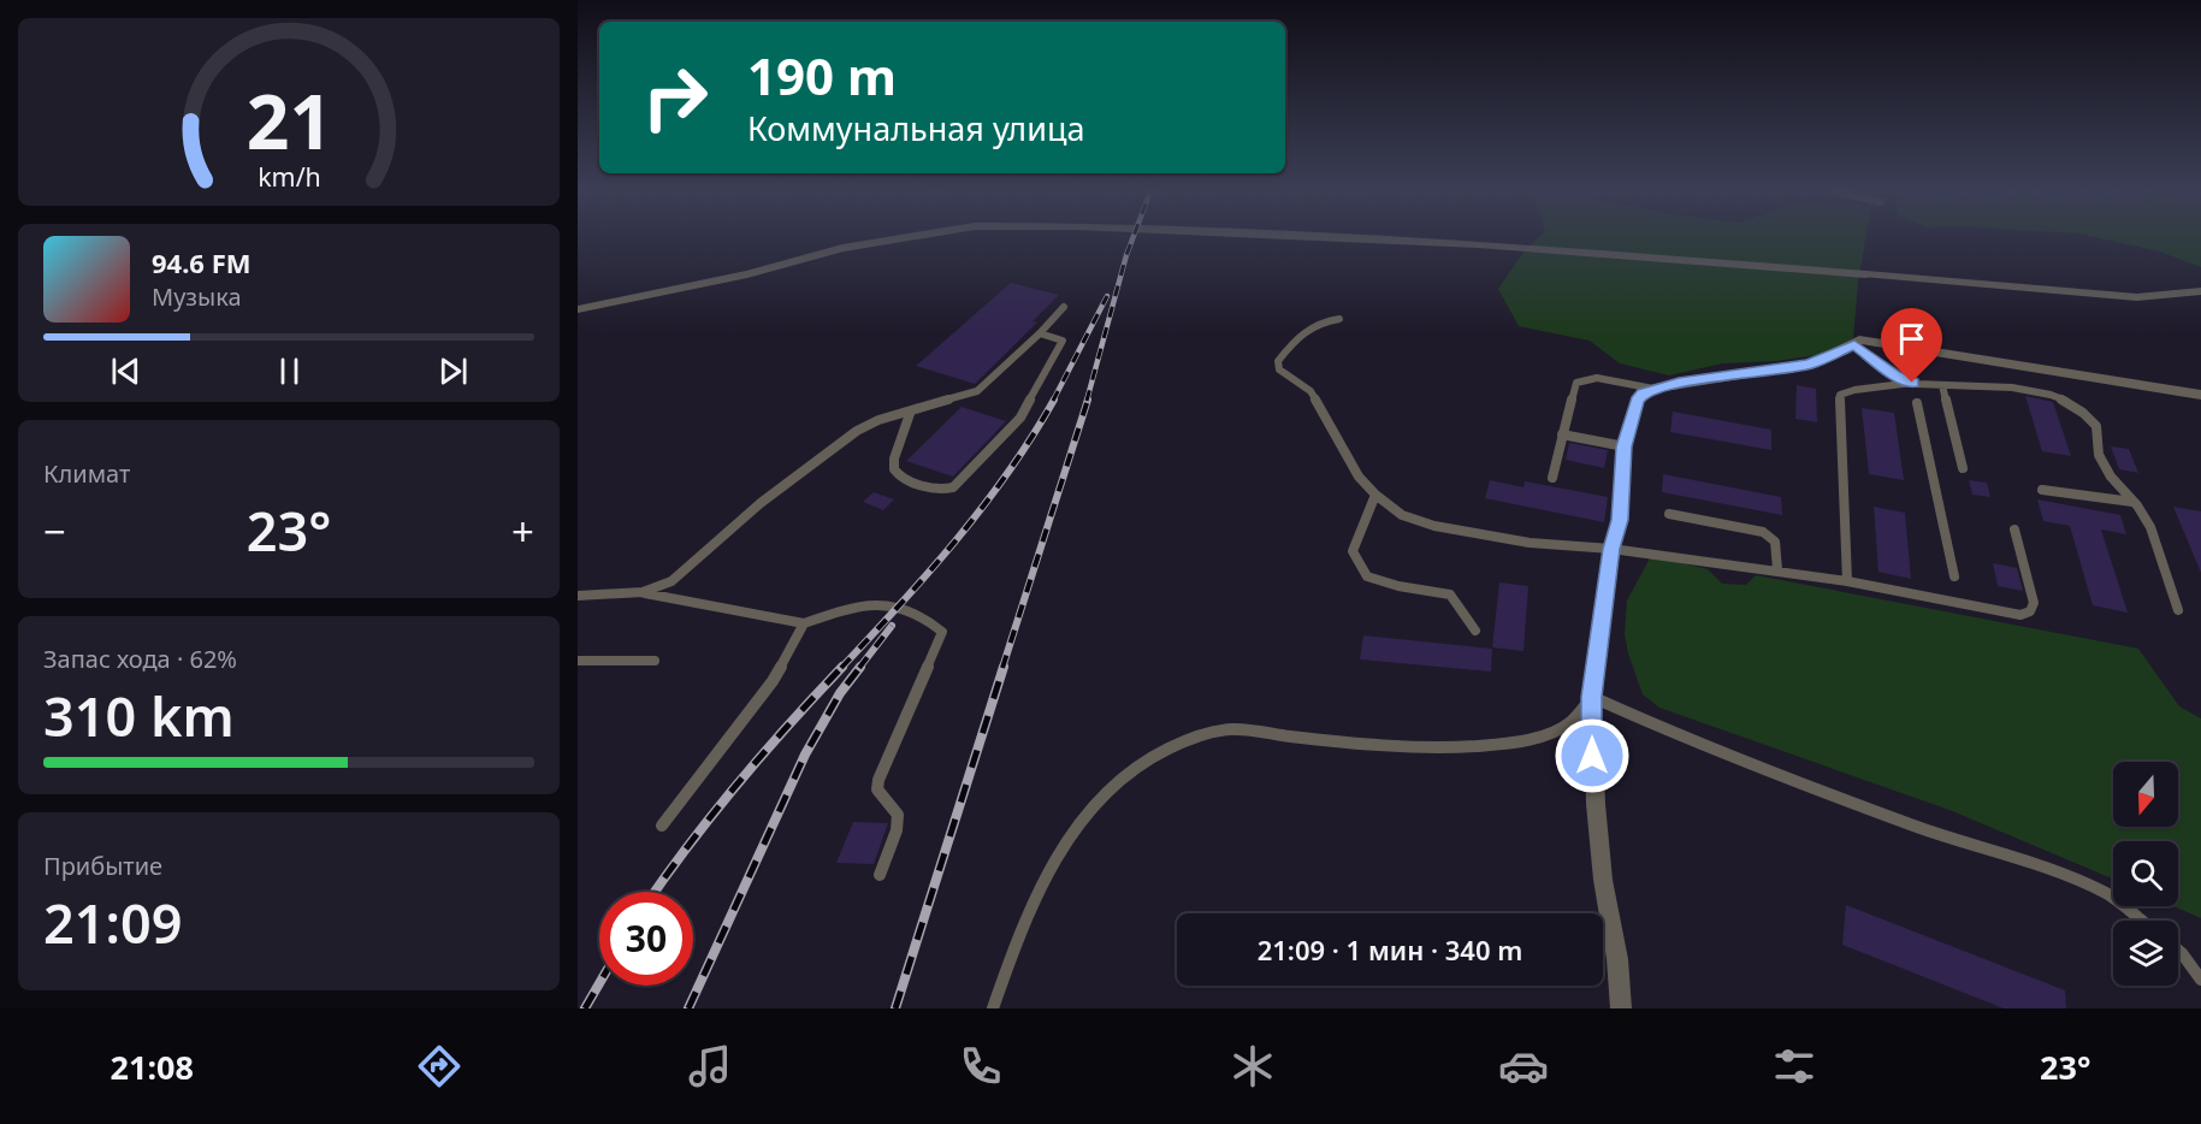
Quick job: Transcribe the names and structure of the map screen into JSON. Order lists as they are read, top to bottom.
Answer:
{
  "north": "bottom",
  "page": {
    "turn": ["190 m", "Коммунальная улица"],
    "song": ["94.6 FM", "Музыка"],
    "tile": [
      "Климат",
      ["Запас хода · 62%", "310 km"],
      ["Прибытие", "21:09"]
    ],
    "heat": ["−", "23°", "+"],
    "limit": "30",
    "trip": "21:09 · 1 мин · 340 m",
    "tabs": ["21:08", "23°"],
    "gauge": ["21", "km/h"]
  }
}
